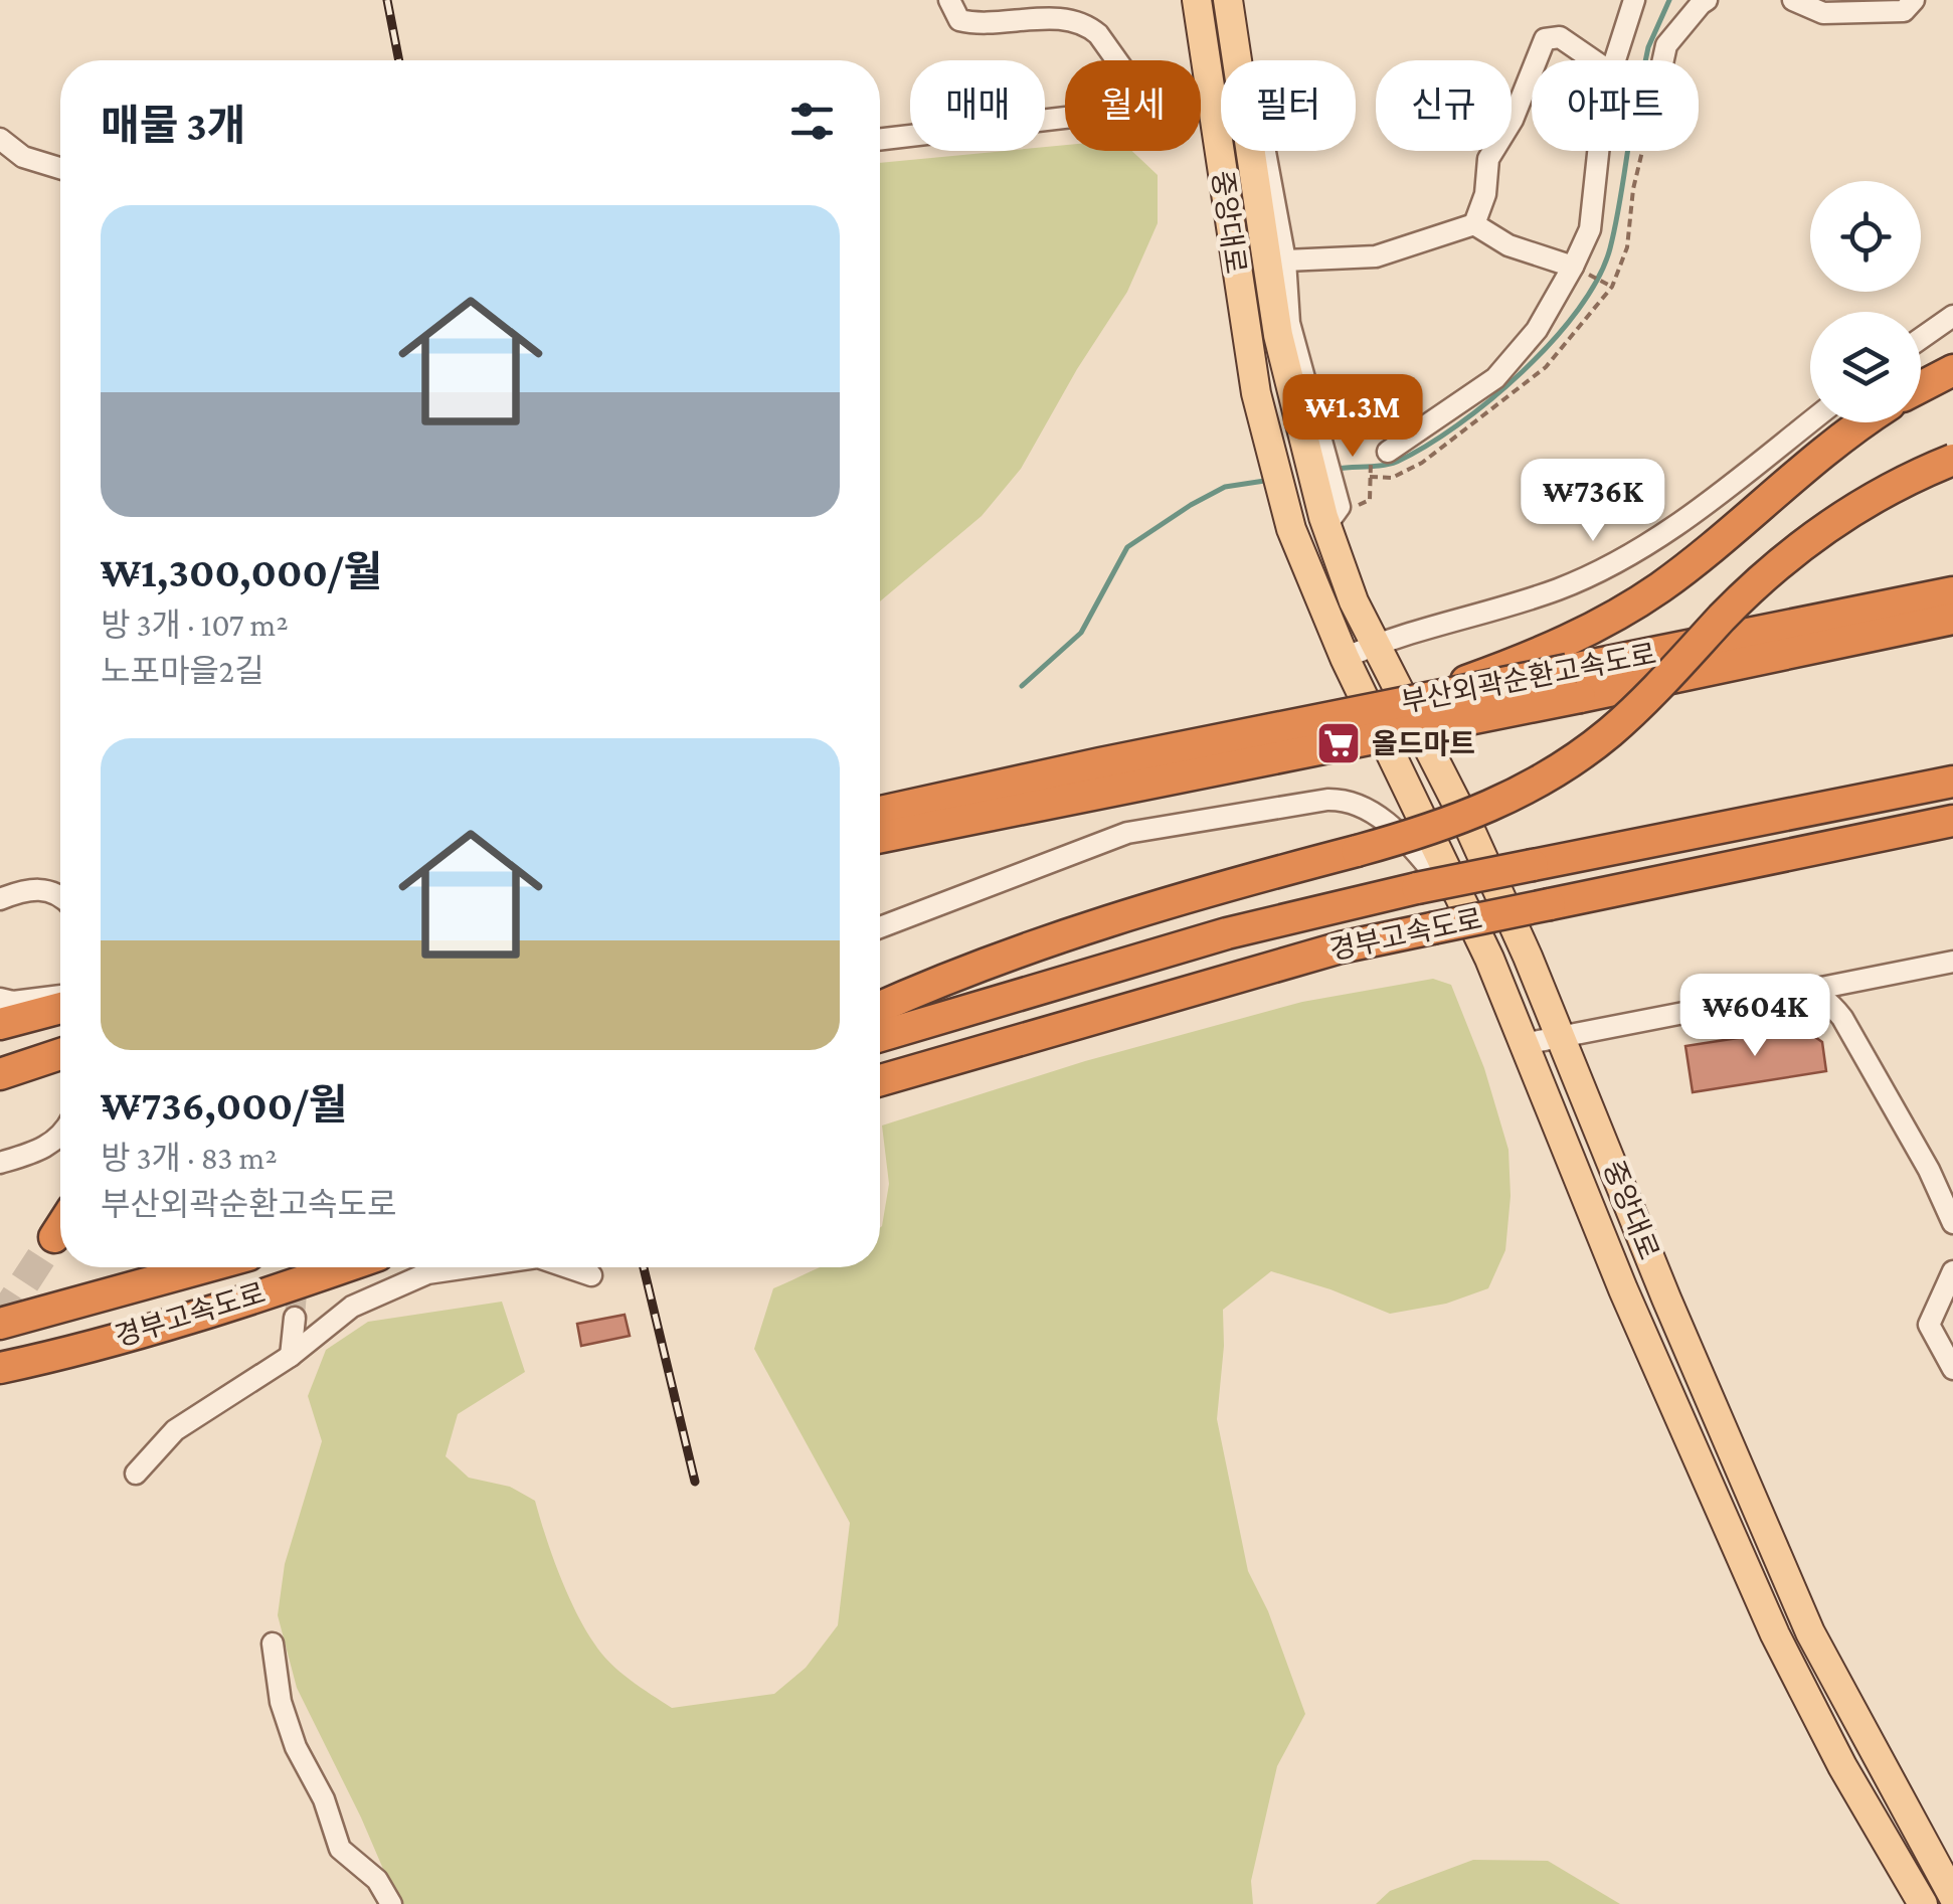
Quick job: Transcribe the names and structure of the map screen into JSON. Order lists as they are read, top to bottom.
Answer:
{
  "streets": {
    "highway": ["부산외곽순환고속도로", "경부고속도로"],
    "main road": ["중앙대로"]
  },
  "places": {
    "supermarket": ["올드마트"]
  },
  "page": {
    "chip": [
      "매매",
      "월세",
      "필터",
      "신규",
      "아파트"
    ],
    "heading": "매물 3개",
    "list": [
      {
        "name": "₩1,300,000/월",
        "note": "방 3개 · 107 m² · 노포마을2길"
      },
      {
        "name": "₩736,000/월",
        "note": "방 3개 · 83 m² · 부산외곽순환고속도로"
      }
    ],
    "price": ["₩1.3M", "₩736K", "₩604K"]
  }
}
